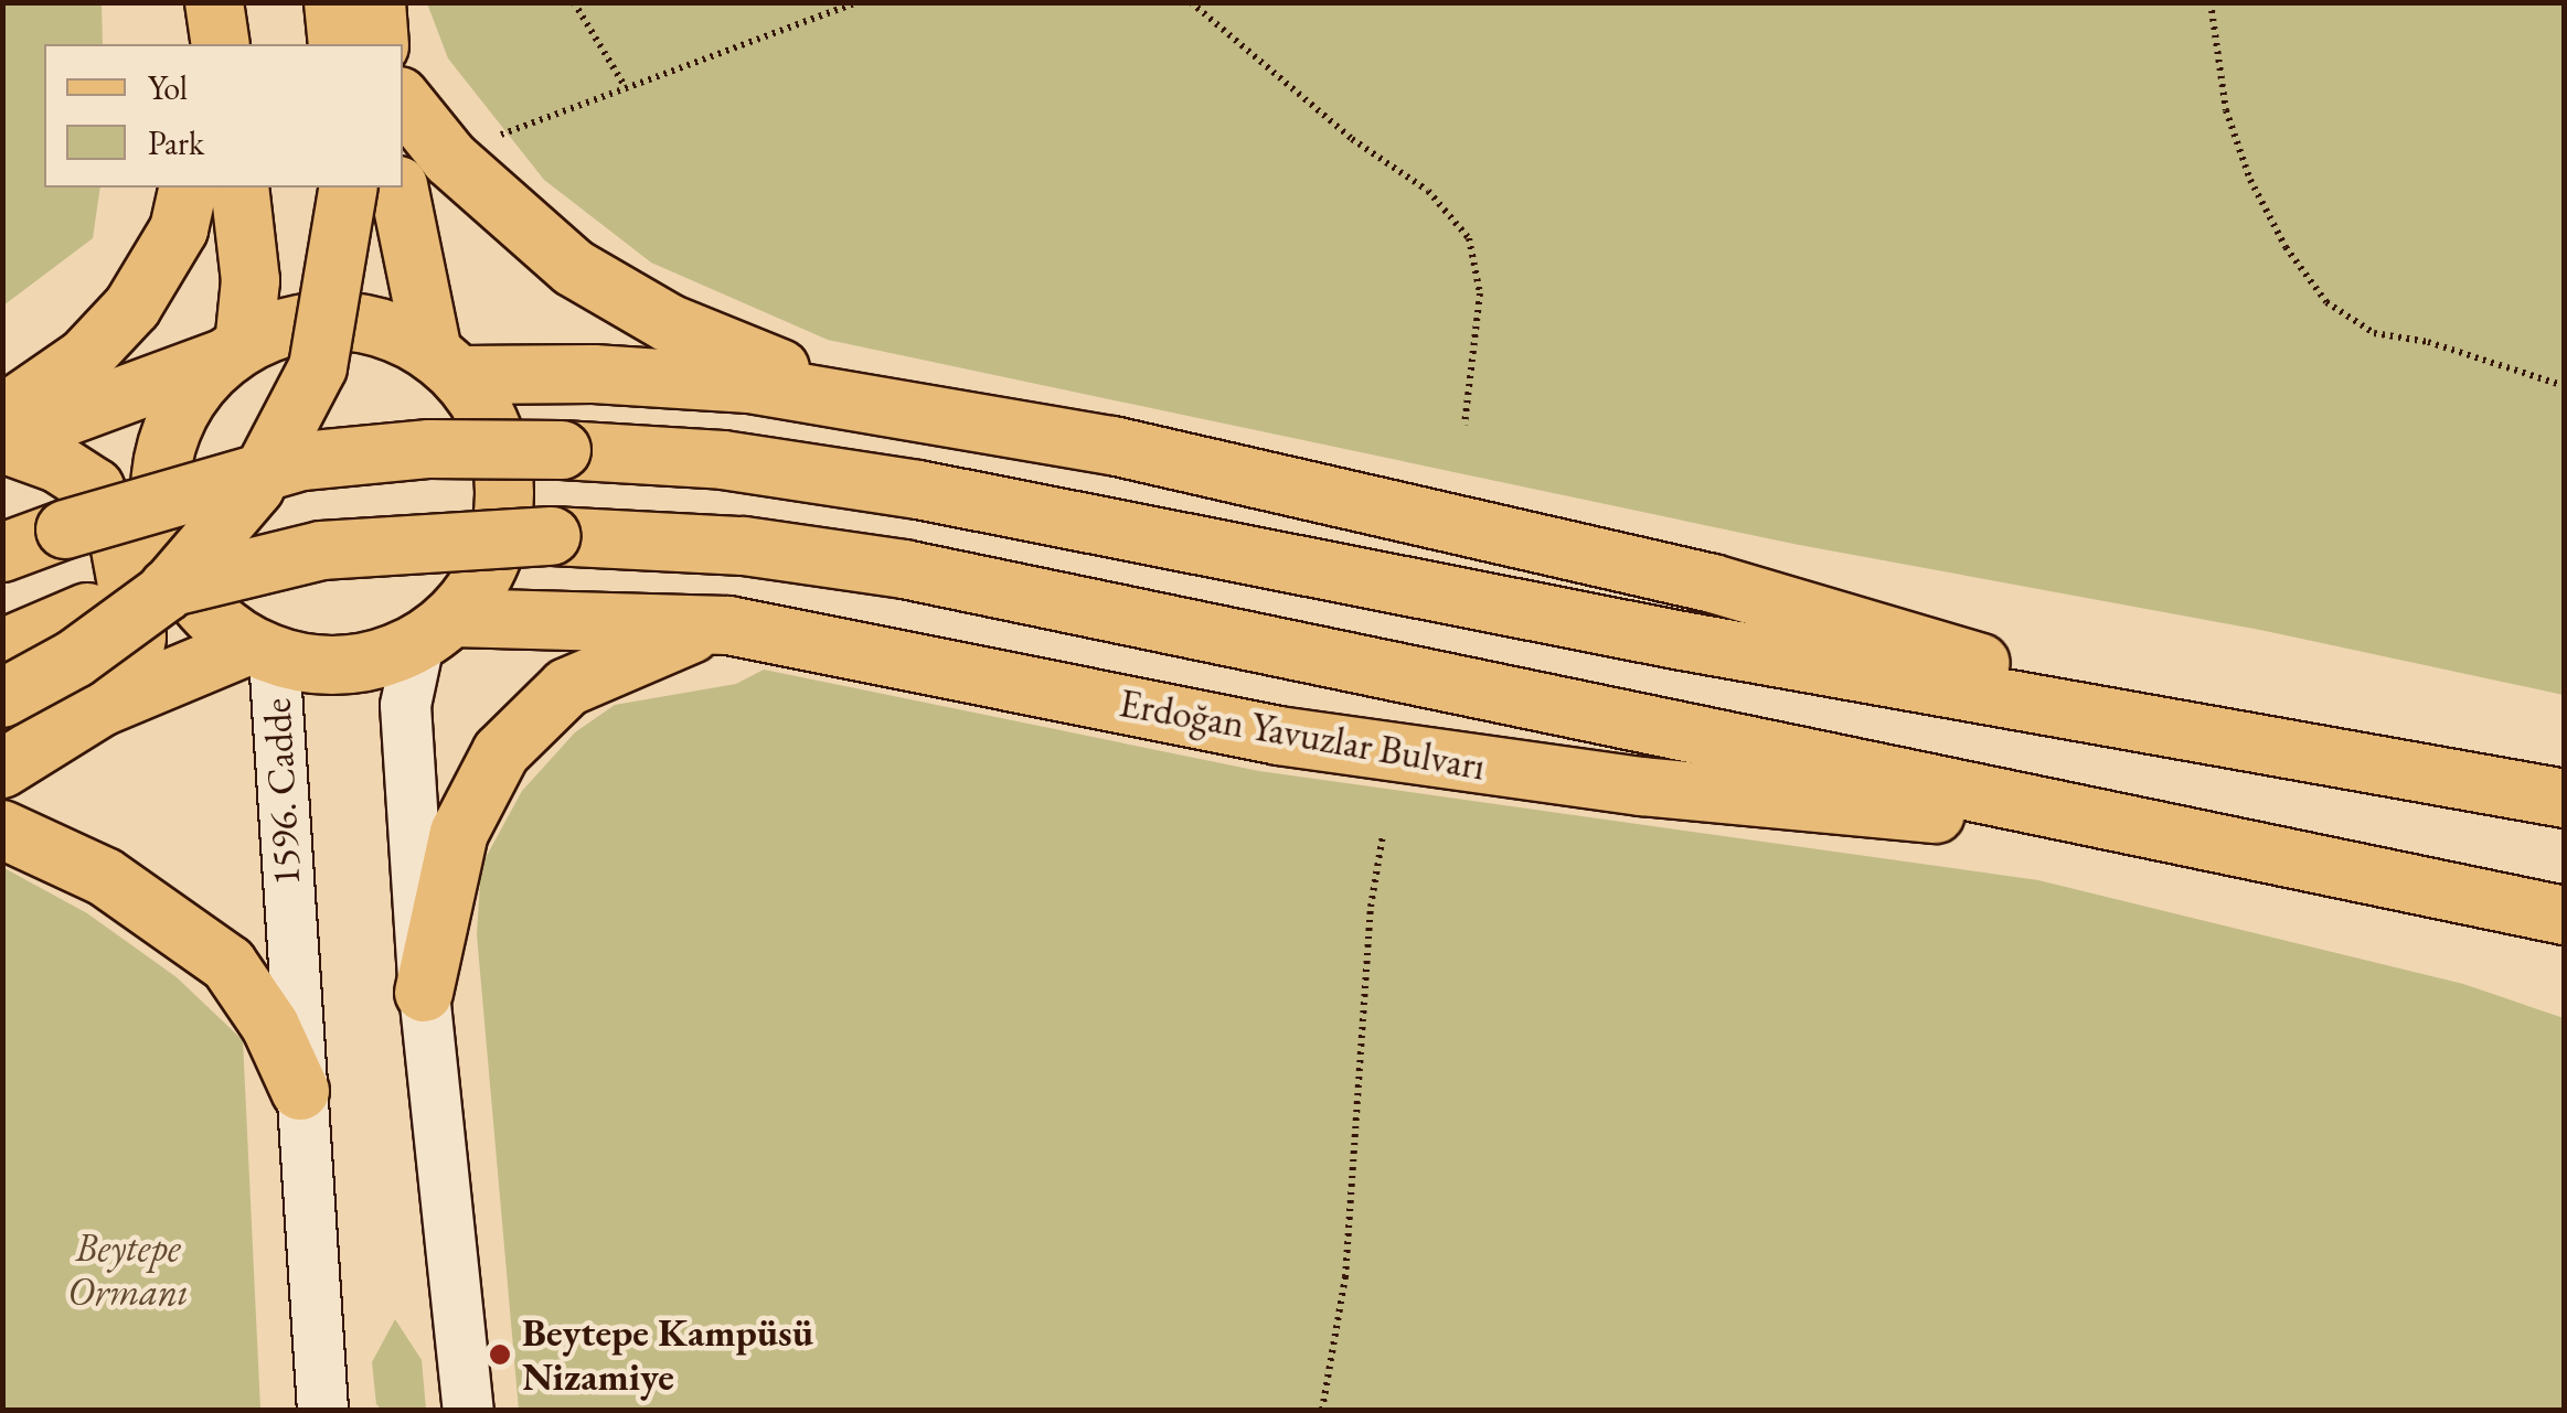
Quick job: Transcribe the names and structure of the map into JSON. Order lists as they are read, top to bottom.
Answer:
{
  "streets": {
    "main road": ["Erdoğan Yavuzlar Bulvarı", "1596. Cadde"]
  },
  "crossings": [
    ["Erdoğan Yavuzlar Bulvarı", "1596. Cadde"]
  ],
  "parks": ["Beytepe Ormanı"],
  "places": ["Beytepe Kampüsü Nizamiye"],
  "legend": ["Yol", "Park"]
}
